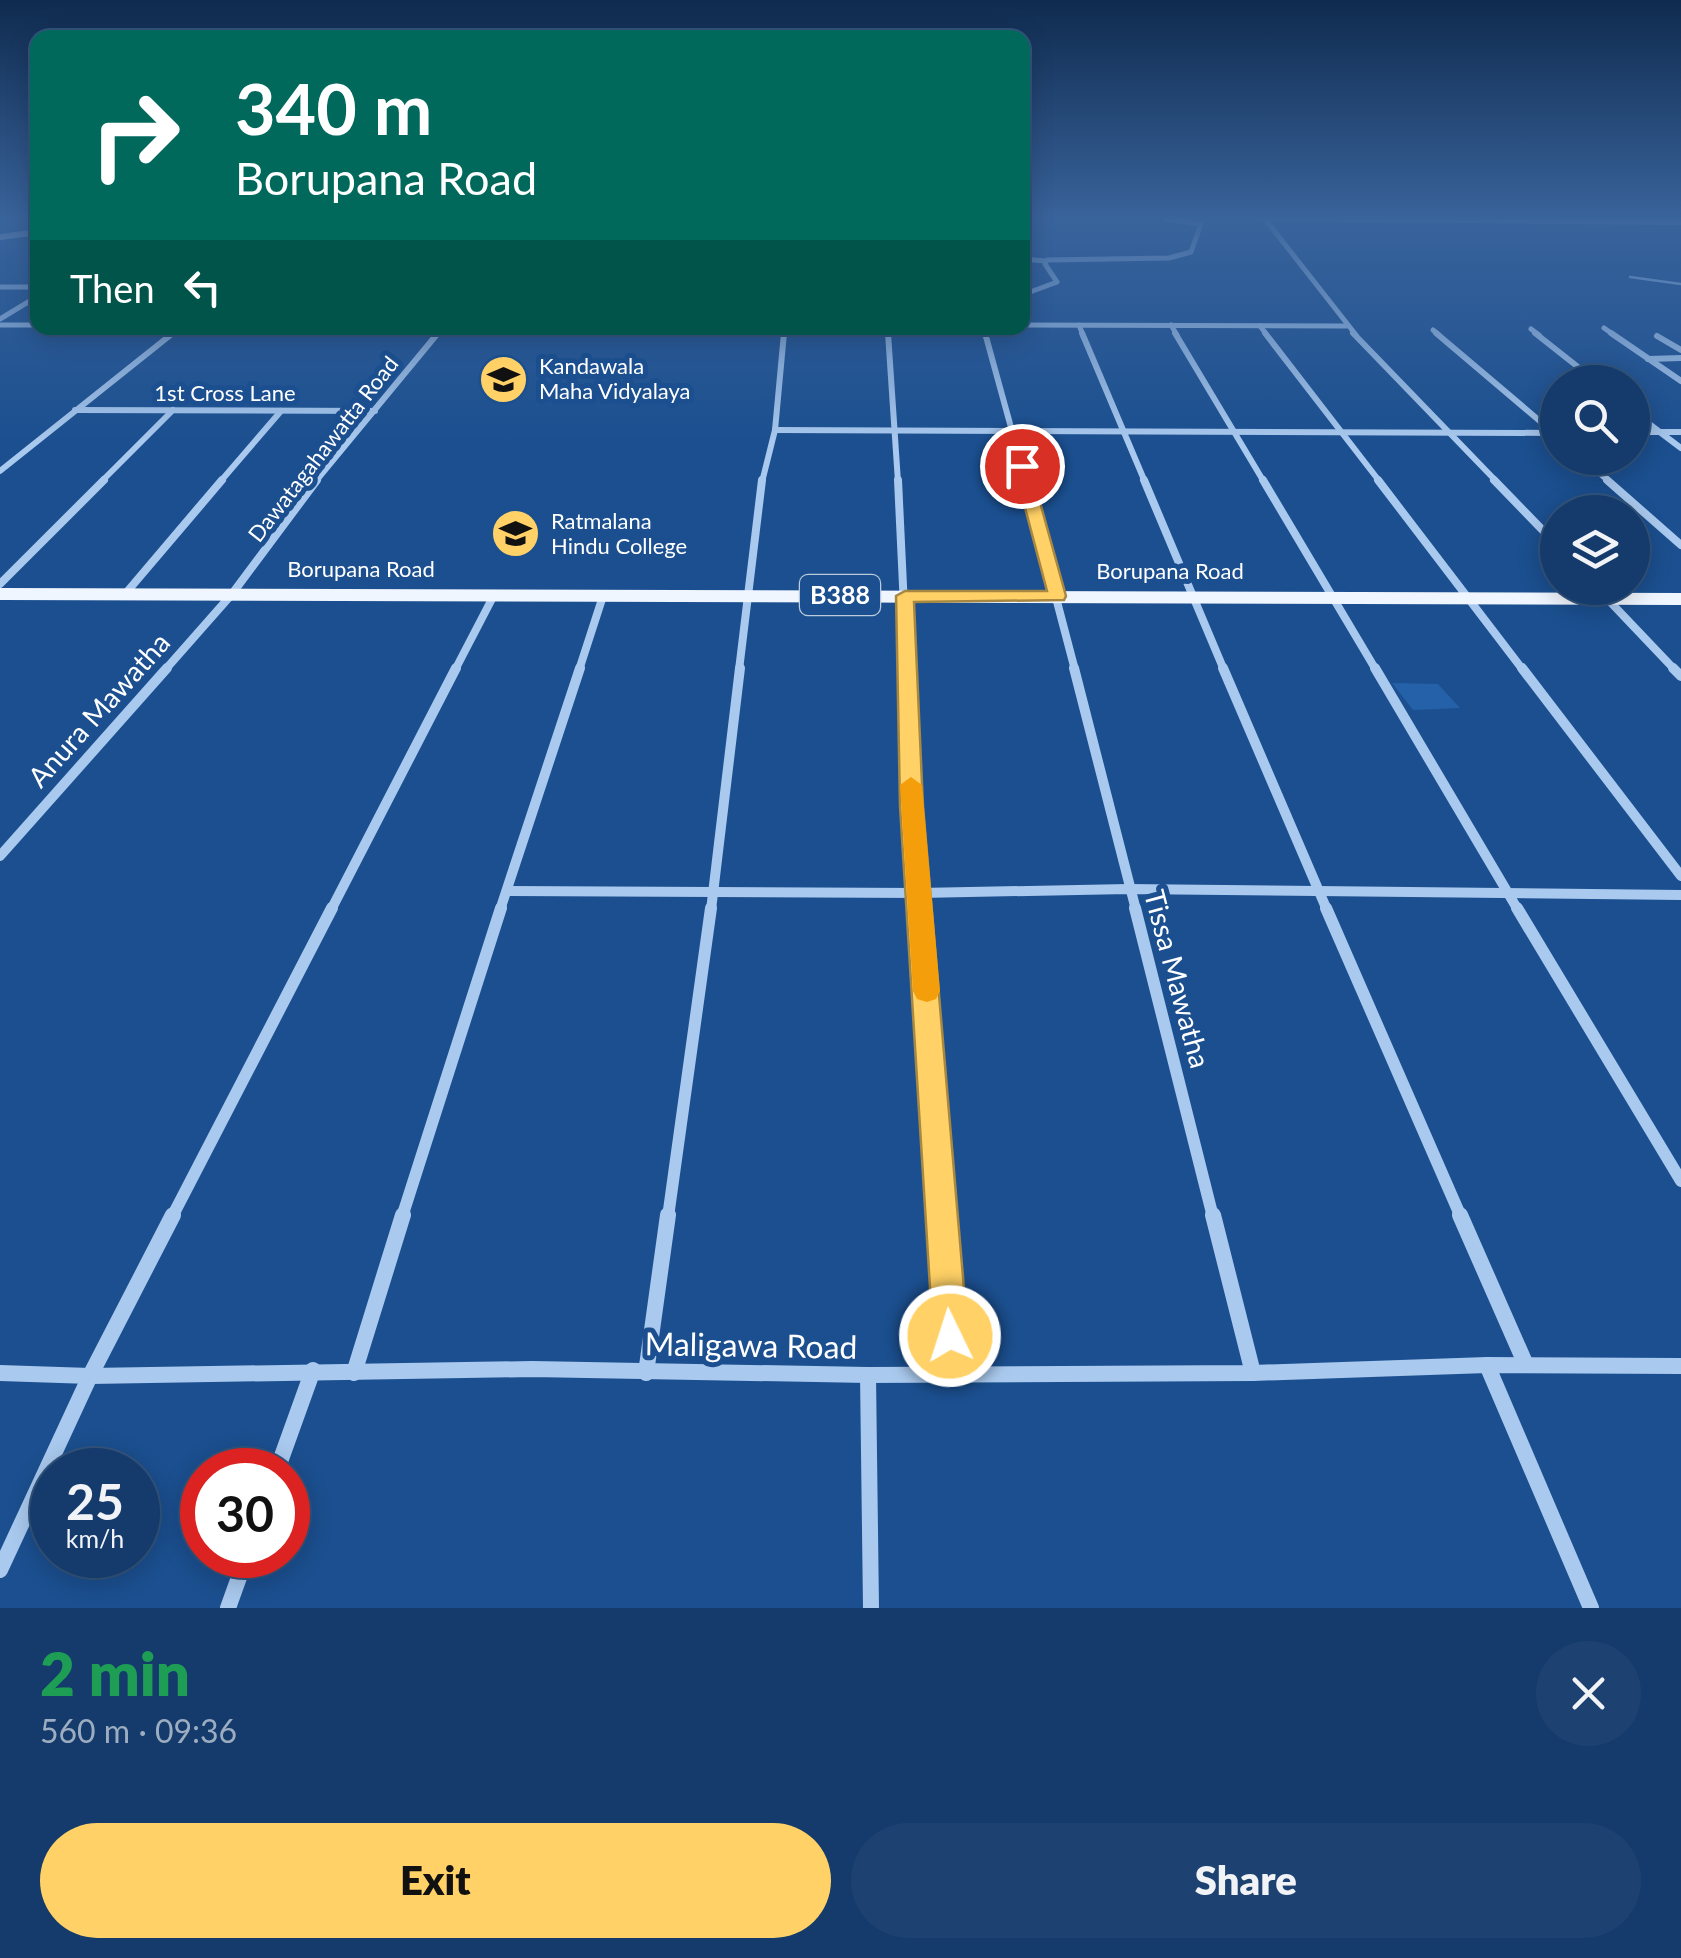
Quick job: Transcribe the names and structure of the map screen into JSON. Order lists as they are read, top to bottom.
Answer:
{
  "streets": {
    "main road": ["Borupana Road", "B388"],
    "street": [
      "1st Cross Lane",
      "Dawatagahawatta Road",
      "Anura Mawatha",
      "Tissa Mawatha",
      "Maligawa Road"
    ]
  },
  "crossings": [
    ["1st Cross Lane", "Dawatagahawatta Road"],
    ["Dawatagahawatta Road", "Borupana Road"],
    ["Dawatagahawatta Road", "Anura Mawatha"],
    ["Borupana Road", "Anura Mawatha"],
    ["Borupana Road", "Tissa Mawatha"],
    ["Tissa Mawatha", "Maligawa Road"]
  ],
  "places": {
    "school or university": ["Kandawala Maha Vidyalaya", "Ratmalana Hindu College"]
  },
  "page": {
    "turn": ["340 m", "Borupana Road"],
    "then": "Then",
    "speed": "25 km/h",
    "limit": "30",
    "heading": ["2 min", "560 m · 09:36"],
    "buttons": ["Exit", "Share"]
  }
}
